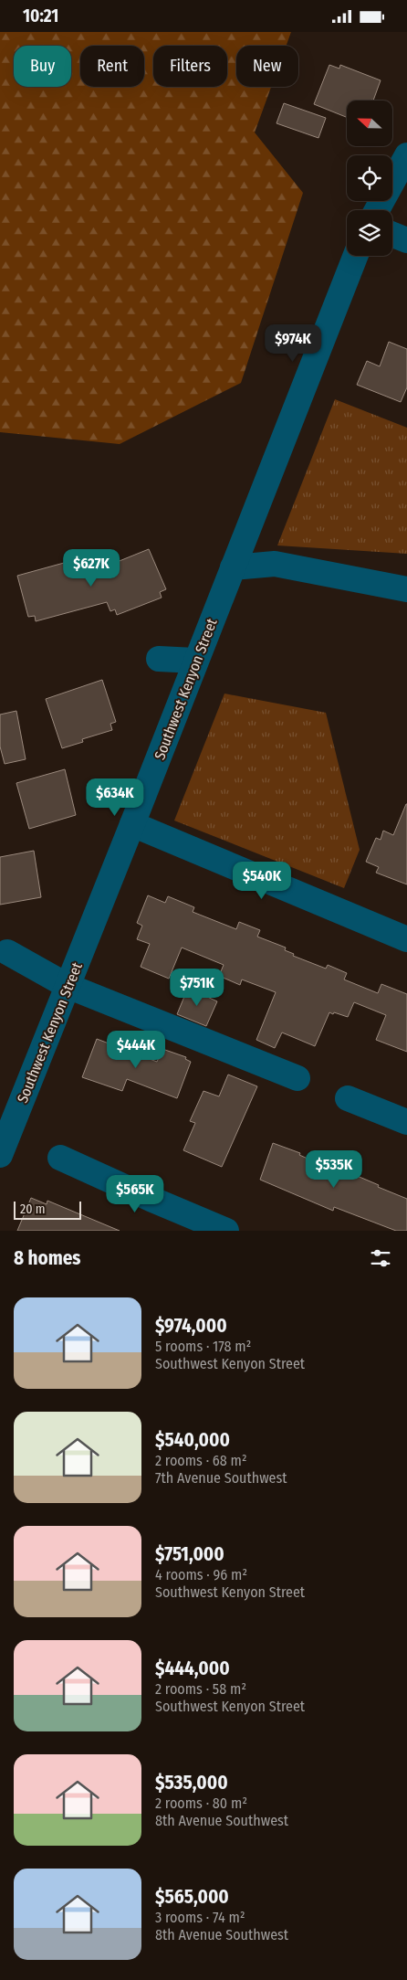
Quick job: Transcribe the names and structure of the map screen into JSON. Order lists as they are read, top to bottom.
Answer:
{
  "streets": {
    "street": ["Southwest Kenyon Street"]
  },
  "scale_bar": "20 m",
  "north": "left",
  "page": {
    "status": "10:21",
    "chip": [
      "Buy",
      "Rent",
      "Filters",
      "New"
    ],
    "price": [
      "$974K",
      "$627K",
      "$634K",
      "$540K",
      "$751K",
      "$444K",
      "$535K",
      "$565K"
    ],
    "scale": "20 m",
    "heading": "8 homes",
    "list": [
      {
        "name": "$974,000",
        "note": "5 rooms · 178 m² · Southwest Kenyon Street"
      },
      {
        "name": "$540,000",
        "note": "2 rooms · 68 m² · 7th Avenue Southwest"
      },
      {
        "name": "$751,000",
        "note": "4 rooms · 96 m² · Southwest Kenyon Street"
      },
      {
        "name": "$444,000",
        "note": "2 rooms · 58 m² · Southwest Kenyon Street"
      },
      {
        "name": "$535,000",
        "note": "2 rooms · 80 m² · 8th Avenue Southwest"
      },
      {
        "name": "$565,000",
        "note": "3 rooms · 74 m² · 8th Avenue Southwest"
      }
    ]
  }
}
